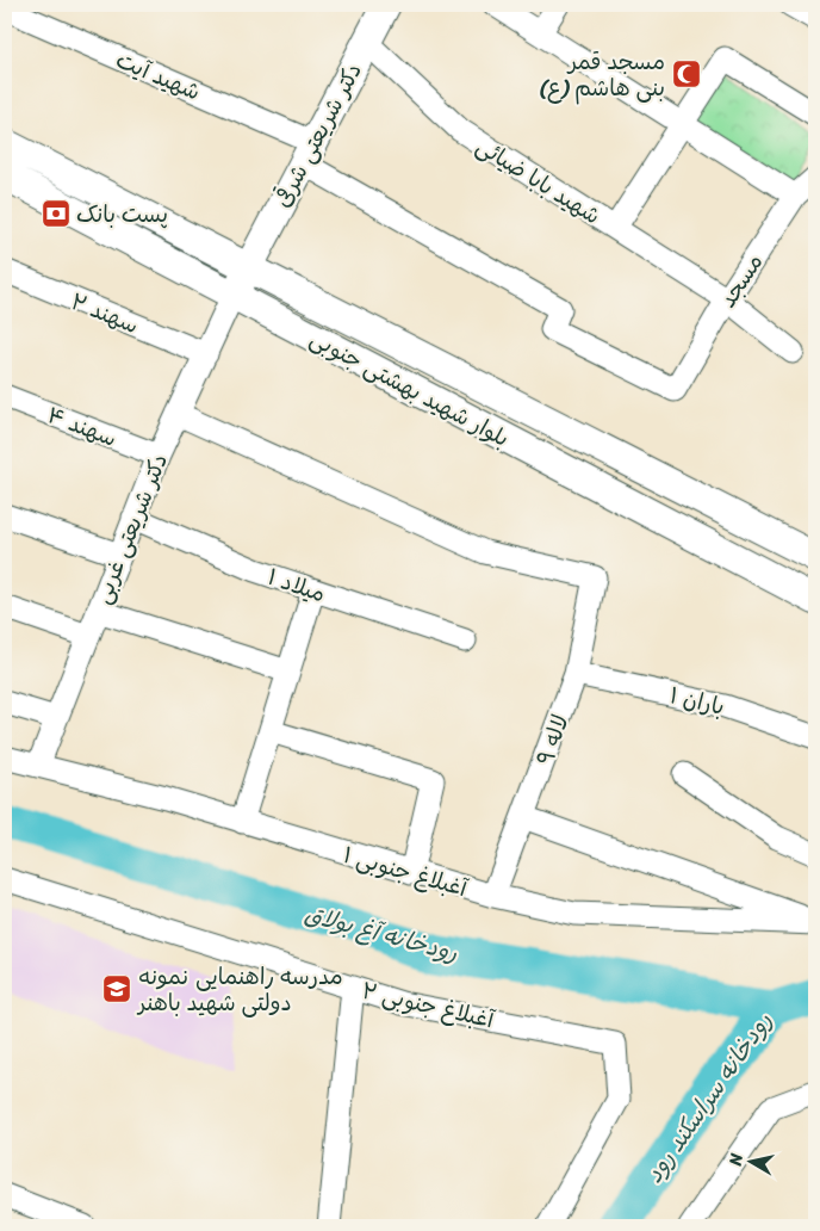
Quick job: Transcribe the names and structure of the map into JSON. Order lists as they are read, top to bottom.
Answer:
{
  "streets": {
    "main road": ["دکتر شریعتی شرقی", "بلوار شهید بهشتی جنوبی"],
    "street": [
      "شهید آیت",
      "شهيد بابا ضيائی",
      "مسجد",
      "سهند ۲",
      "سهند ۴",
      "دکتر شریعتی غربی",
      "میلاد ۱",
      "باران ۱",
      "لاله ۹",
      "آغبلاغ جنوبی ۱",
      "آغبلاغ جنوبی ۲"
    ]
  },
  "crossings": [
    ["شهید آیت", "دکتر شریعتی شرقی"],
    ["شهید آیت", "مسجد"],
    ["دکتر شریعتی شرقی", "شهيد بابا ضيائی"],
    ["دکتر شریعتی شرقی", "بلوار شهید بهشتی جنوبی"],
    ["دکتر شریعتی شرقی", "دکتر شریعتی غربی"],
    ["شهيد بابا ضيائی", "مسجد"],
    ["سهند ۲", "دکتر شریعتی غربی"],
    ["بلوار شهید بهشتی جنوبی", "دکتر شریعتی غربی"],
    ["سهند ۴", "دکتر شریعتی غربی"],
    ["دکتر شریعتی غربی", "میلاد ۱"],
    ["دکتر شریعتی غربی", "لاله ۹"],
    ["دکتر شریعتی غربی", "آغبلاغ جنوبی ۱"],
    ["باران ۱", "لاله ۹"],
    ["لاله ۹", "آغبلاغ جنوبی ۱"]
  ],
  "water": ["رودخانه آغ بولاق", "رودخانه سراسکند رود"],
  "places": {
    "mosque": ["مسجد قمر بنی هاشم (ع)"],
    "bank": ["پست بانک"],
    "school or university": ["مدرسه راهنمایی نمونه دولتی شهید باهنر"]
  },
  "north": "left"
}
